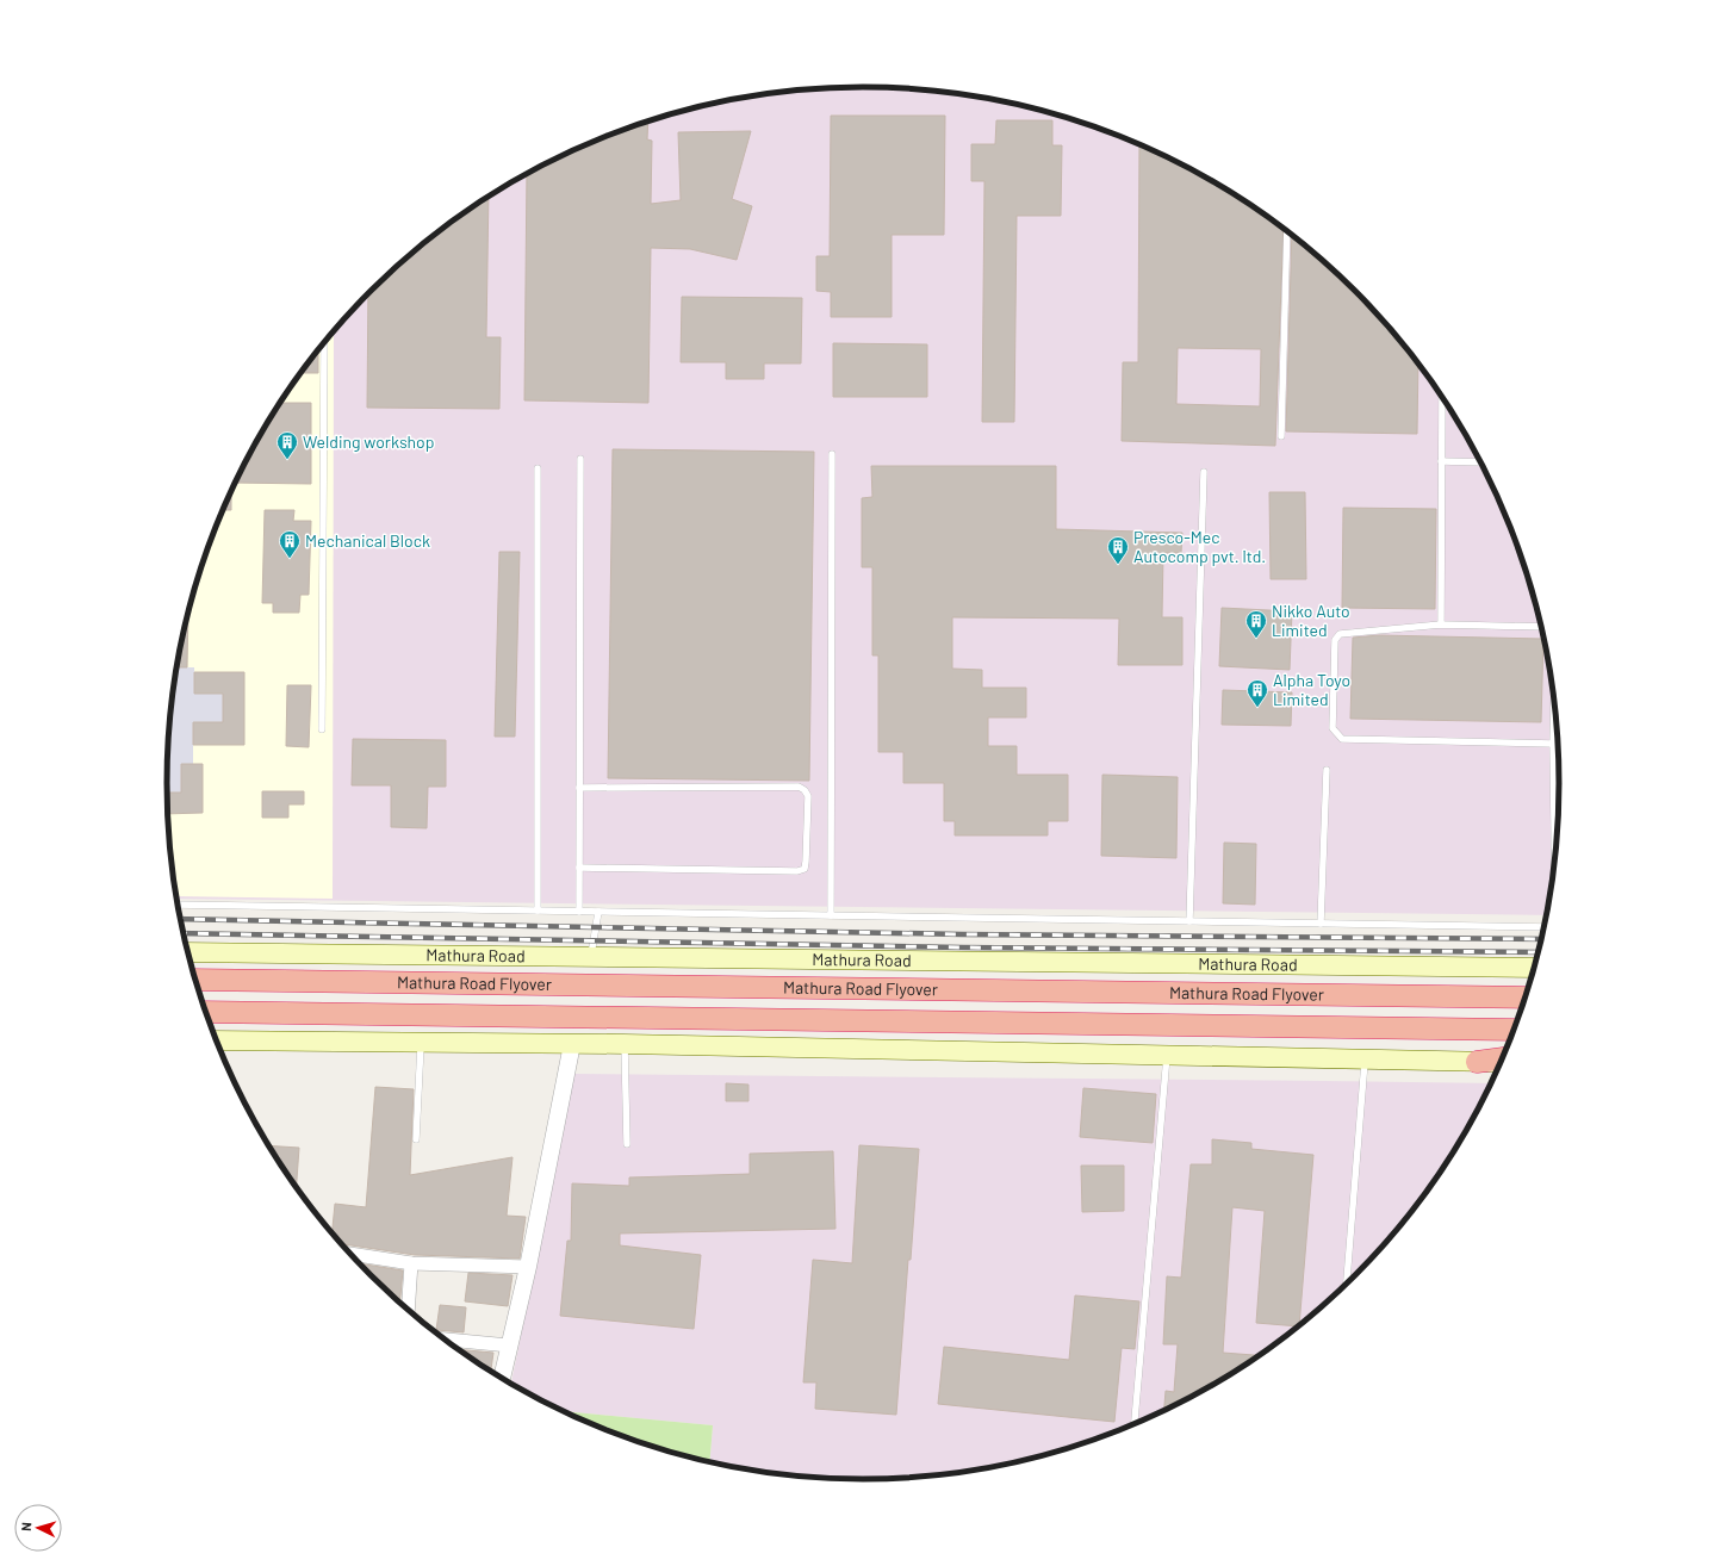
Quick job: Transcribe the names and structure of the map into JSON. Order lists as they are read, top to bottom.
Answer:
{
  "streets": {
    "highway": ["Mathura Road Flyover"],
    "main road": ["Mathura Road"]
  },
  "places": {
    "building": [
      "Welding workshop",
      "Mechanical Block",
      "Presco-Mec Autocomp pvt. ltd.",
      "Nikko Auto Limited",
      "Alpha Toyo Limited"
    ]
  },
  "north": "left"
}
